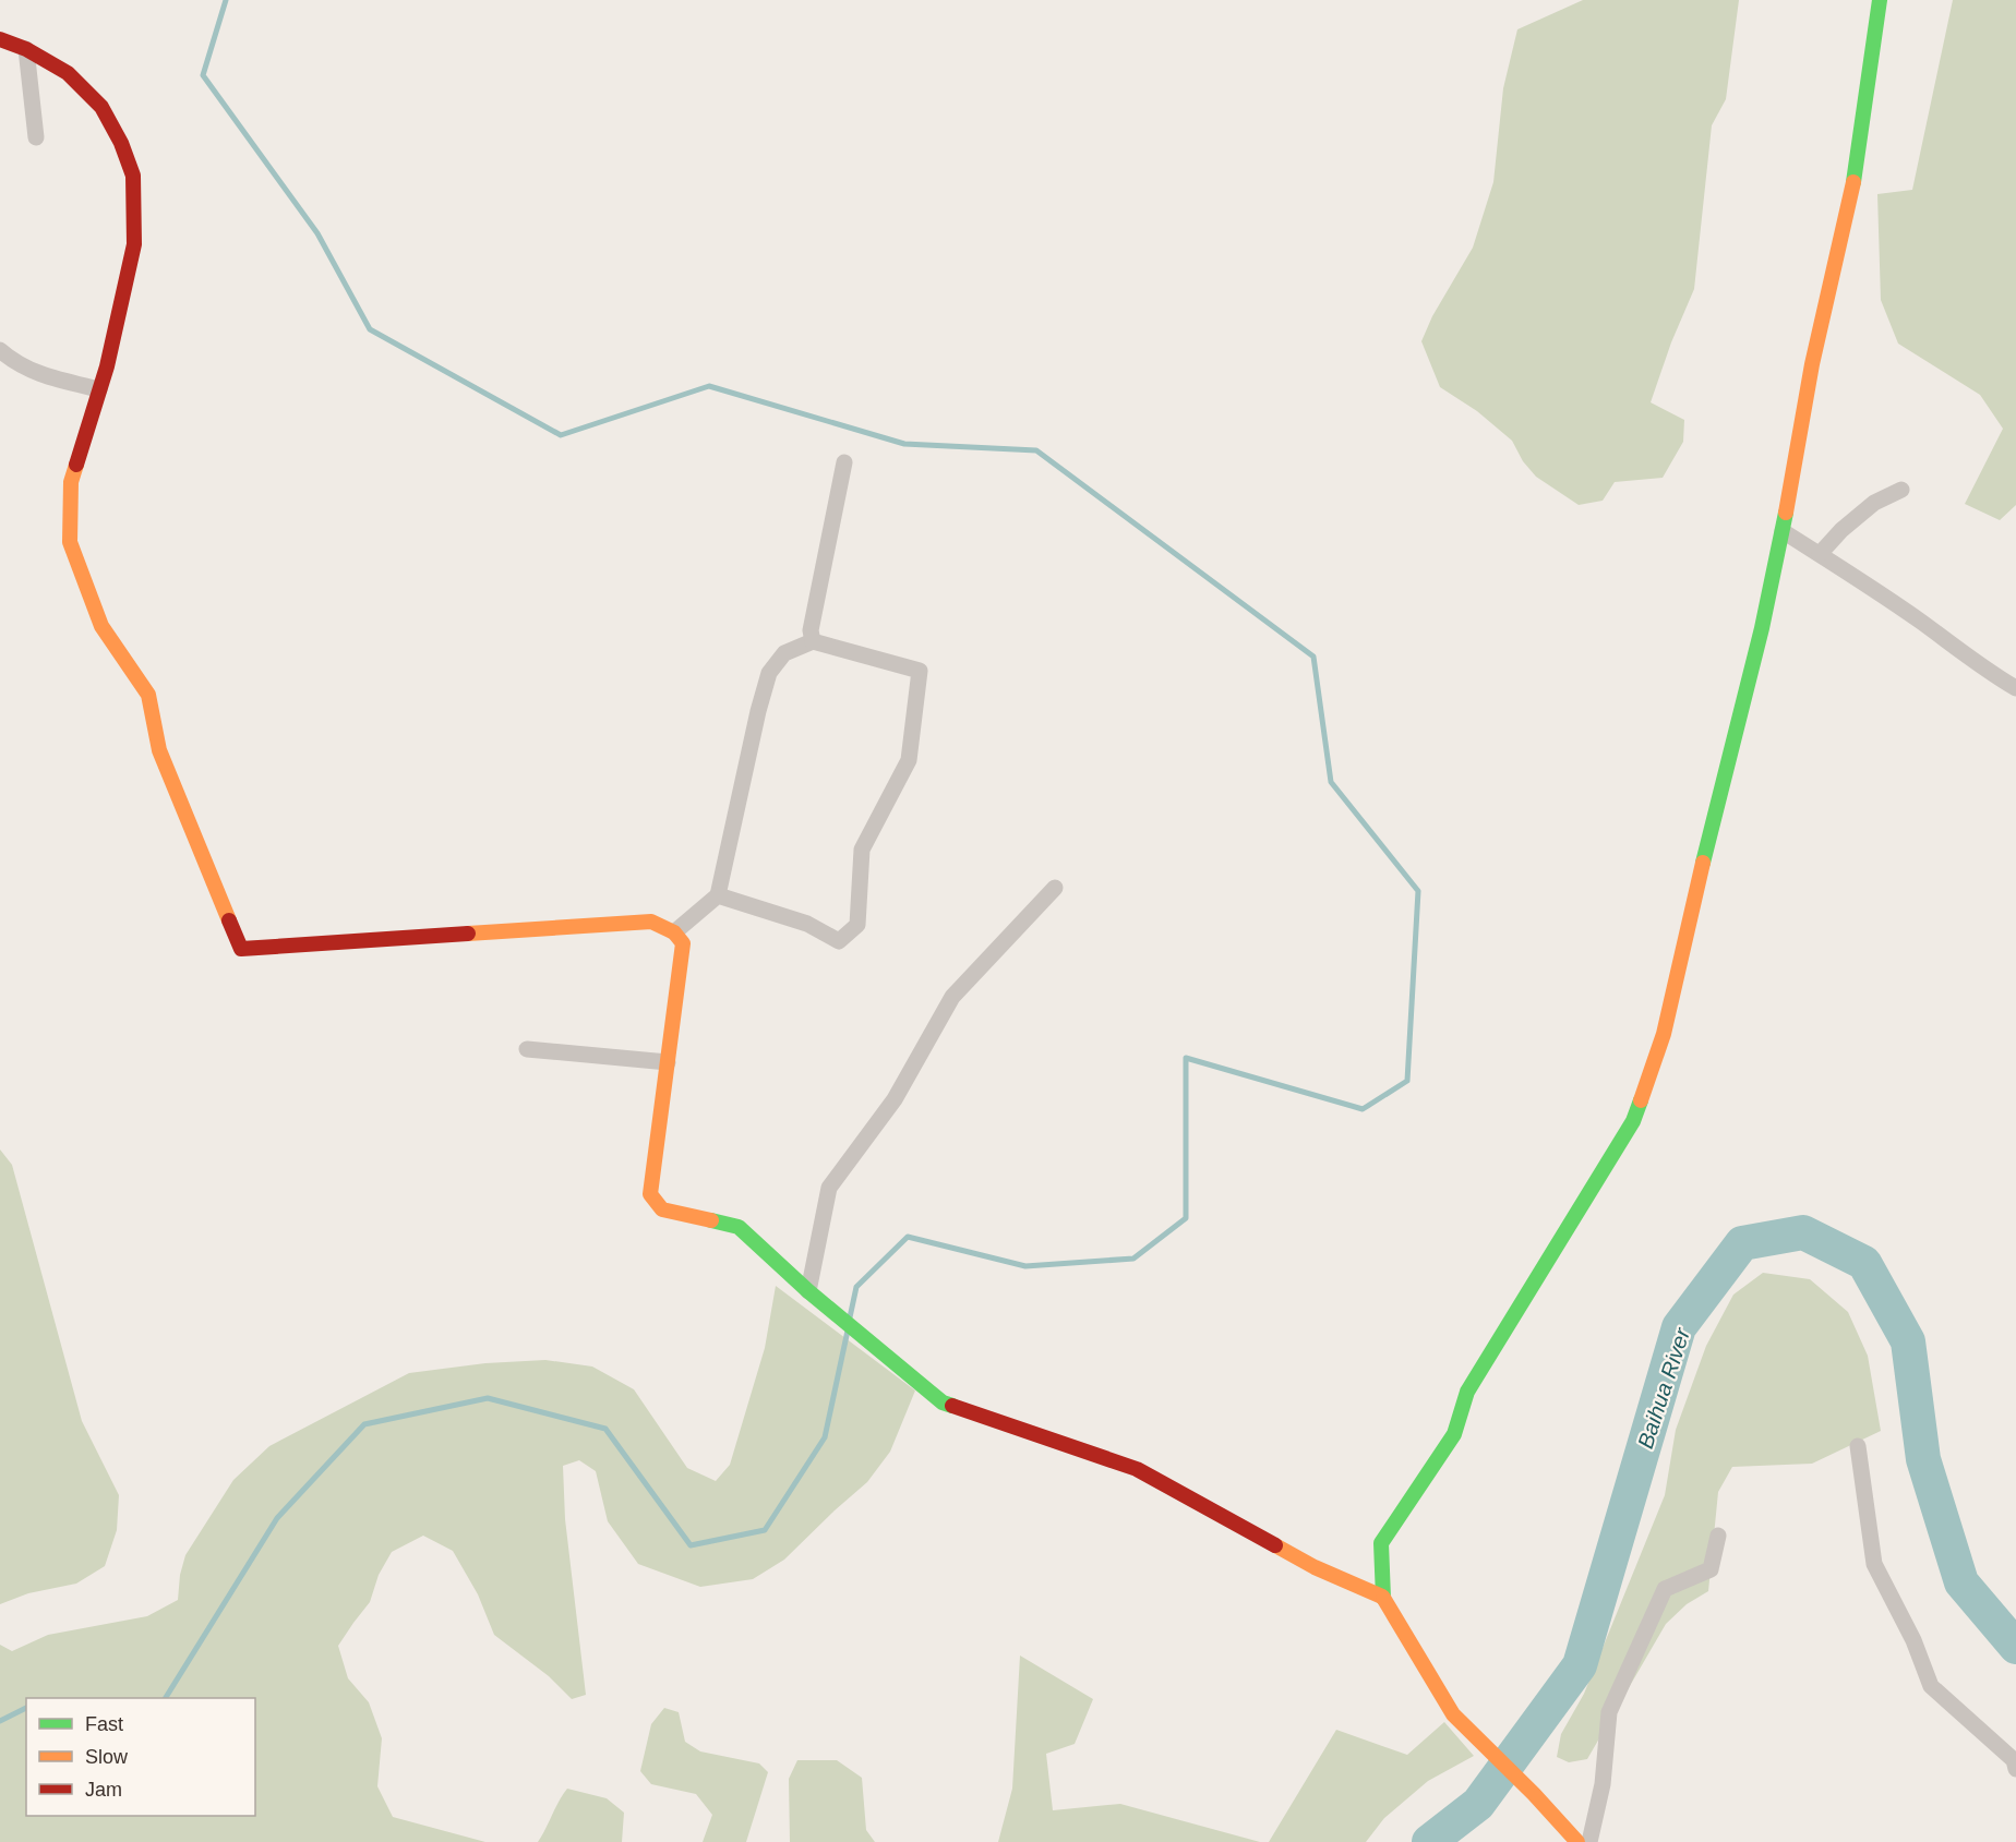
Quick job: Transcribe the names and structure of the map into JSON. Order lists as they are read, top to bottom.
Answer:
{
  "water": ["Baihua River"],
  "legend": ["Fast", "Slow", "Jam"]
}
